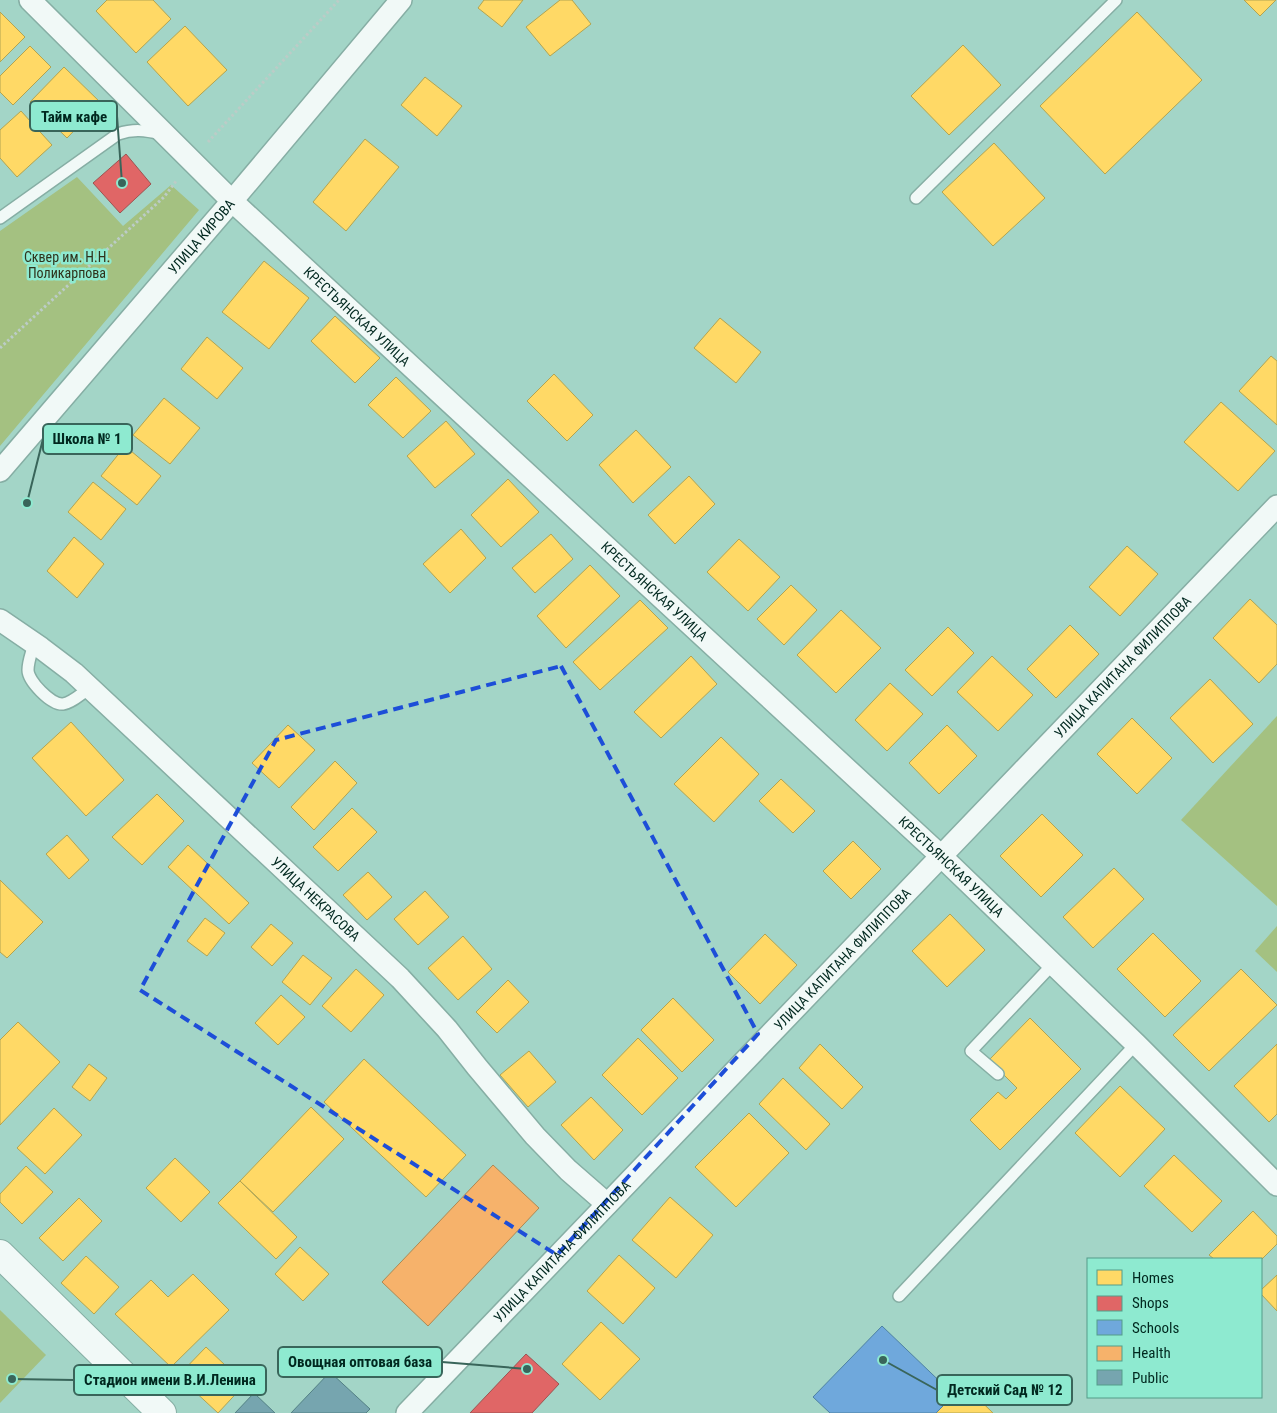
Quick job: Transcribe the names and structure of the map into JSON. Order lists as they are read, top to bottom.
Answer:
{
  "streets": {
    "street": [
      "УЛИЦА КИРОВА",
      "КРЕСТЬЯНСКАЯ УЛИЦА",
      "УЛИЦА КАПИТАНА ФИЛИППОВА",
      "УЛИЦА НЕКРАСОВА"
    ]
  },
  "crossings": [
    ["УЛИЦА КИРОВА", "КРЕСТЬЯНСКАЯ УЛИЦА"],
    ["КРЕСТЬЯНСКАЯ УЛИЦА", "УЛИЦА КАПИТАНА ФИЛИППОВА"],
    ["УЛИЦА КАПИТАНА ФИЛИППОВА", "УЛИЦА НЕКРАСОВА"]
  ],
  "parks": ["Сквер им. Н.Н. Поликарпова"],
  "places": [
    "Тайм кафе",
    "Школа № 1",
    "Детский Сад № 12",
    "Овощная оптовая база",
    "Стадион имени В.И.Ленина"
  ],
  "legend": [
    "Homes",
    "Shops",
    "Schools",
    "Health",
    "Public"
  ]
}
